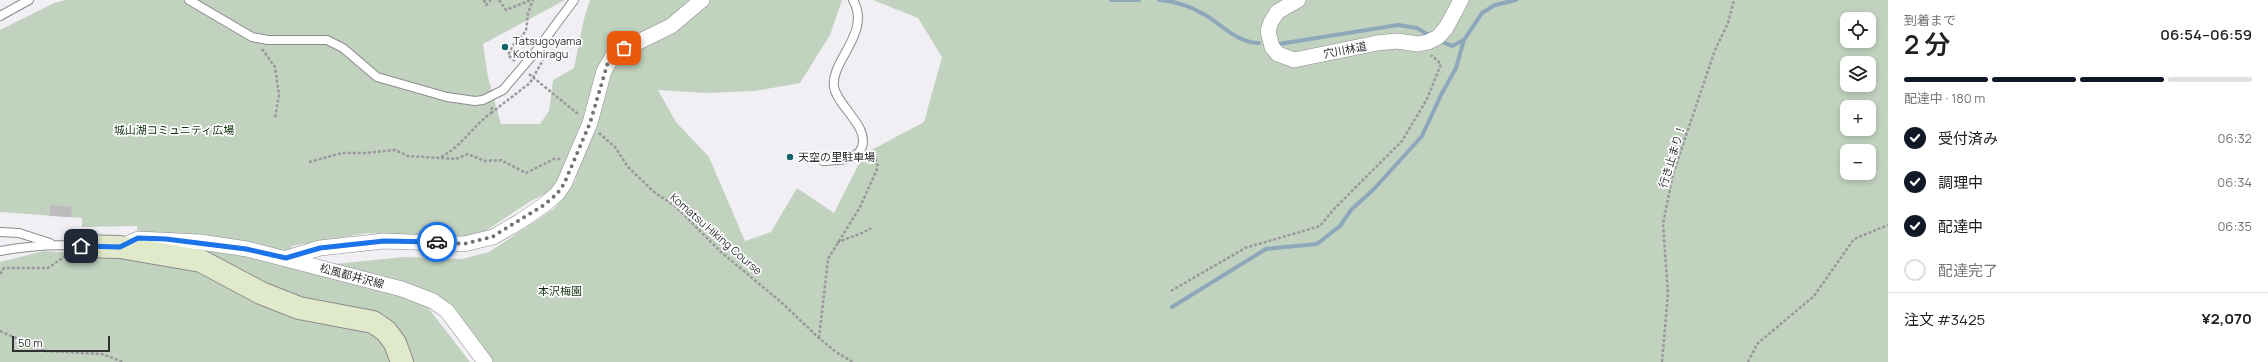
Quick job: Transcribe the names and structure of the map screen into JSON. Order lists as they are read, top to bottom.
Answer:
{
  "streets": {
    "street": ["穴川林道", "松風都井沢線"],
    "path": ["行き止まり！", "Komatsu Hiking Course"]
  },
  "parks": ["城山湖コミュニティ広場", "本沢梅園"],
  "places": ["Tatsugoyama Kotohiragu", "天空の里駐車場"],
  "scale_bar": "50 m",
  "page": {
    "heading": ["2 分", "到着まで", "06:54–06:59"],
    "panel": ["注文 #3425", "¥2,070"],
    "map_buttons": ["+", "−"],
    "bar": "配達中 · 180 m",
    "list": [
      ["受付済み", "06:32"],
      ["調理中", "06:34"],
      ["配達中", "06:35"],
      "配達完了"
    ],
    "scale": "50 m"
  }
}
